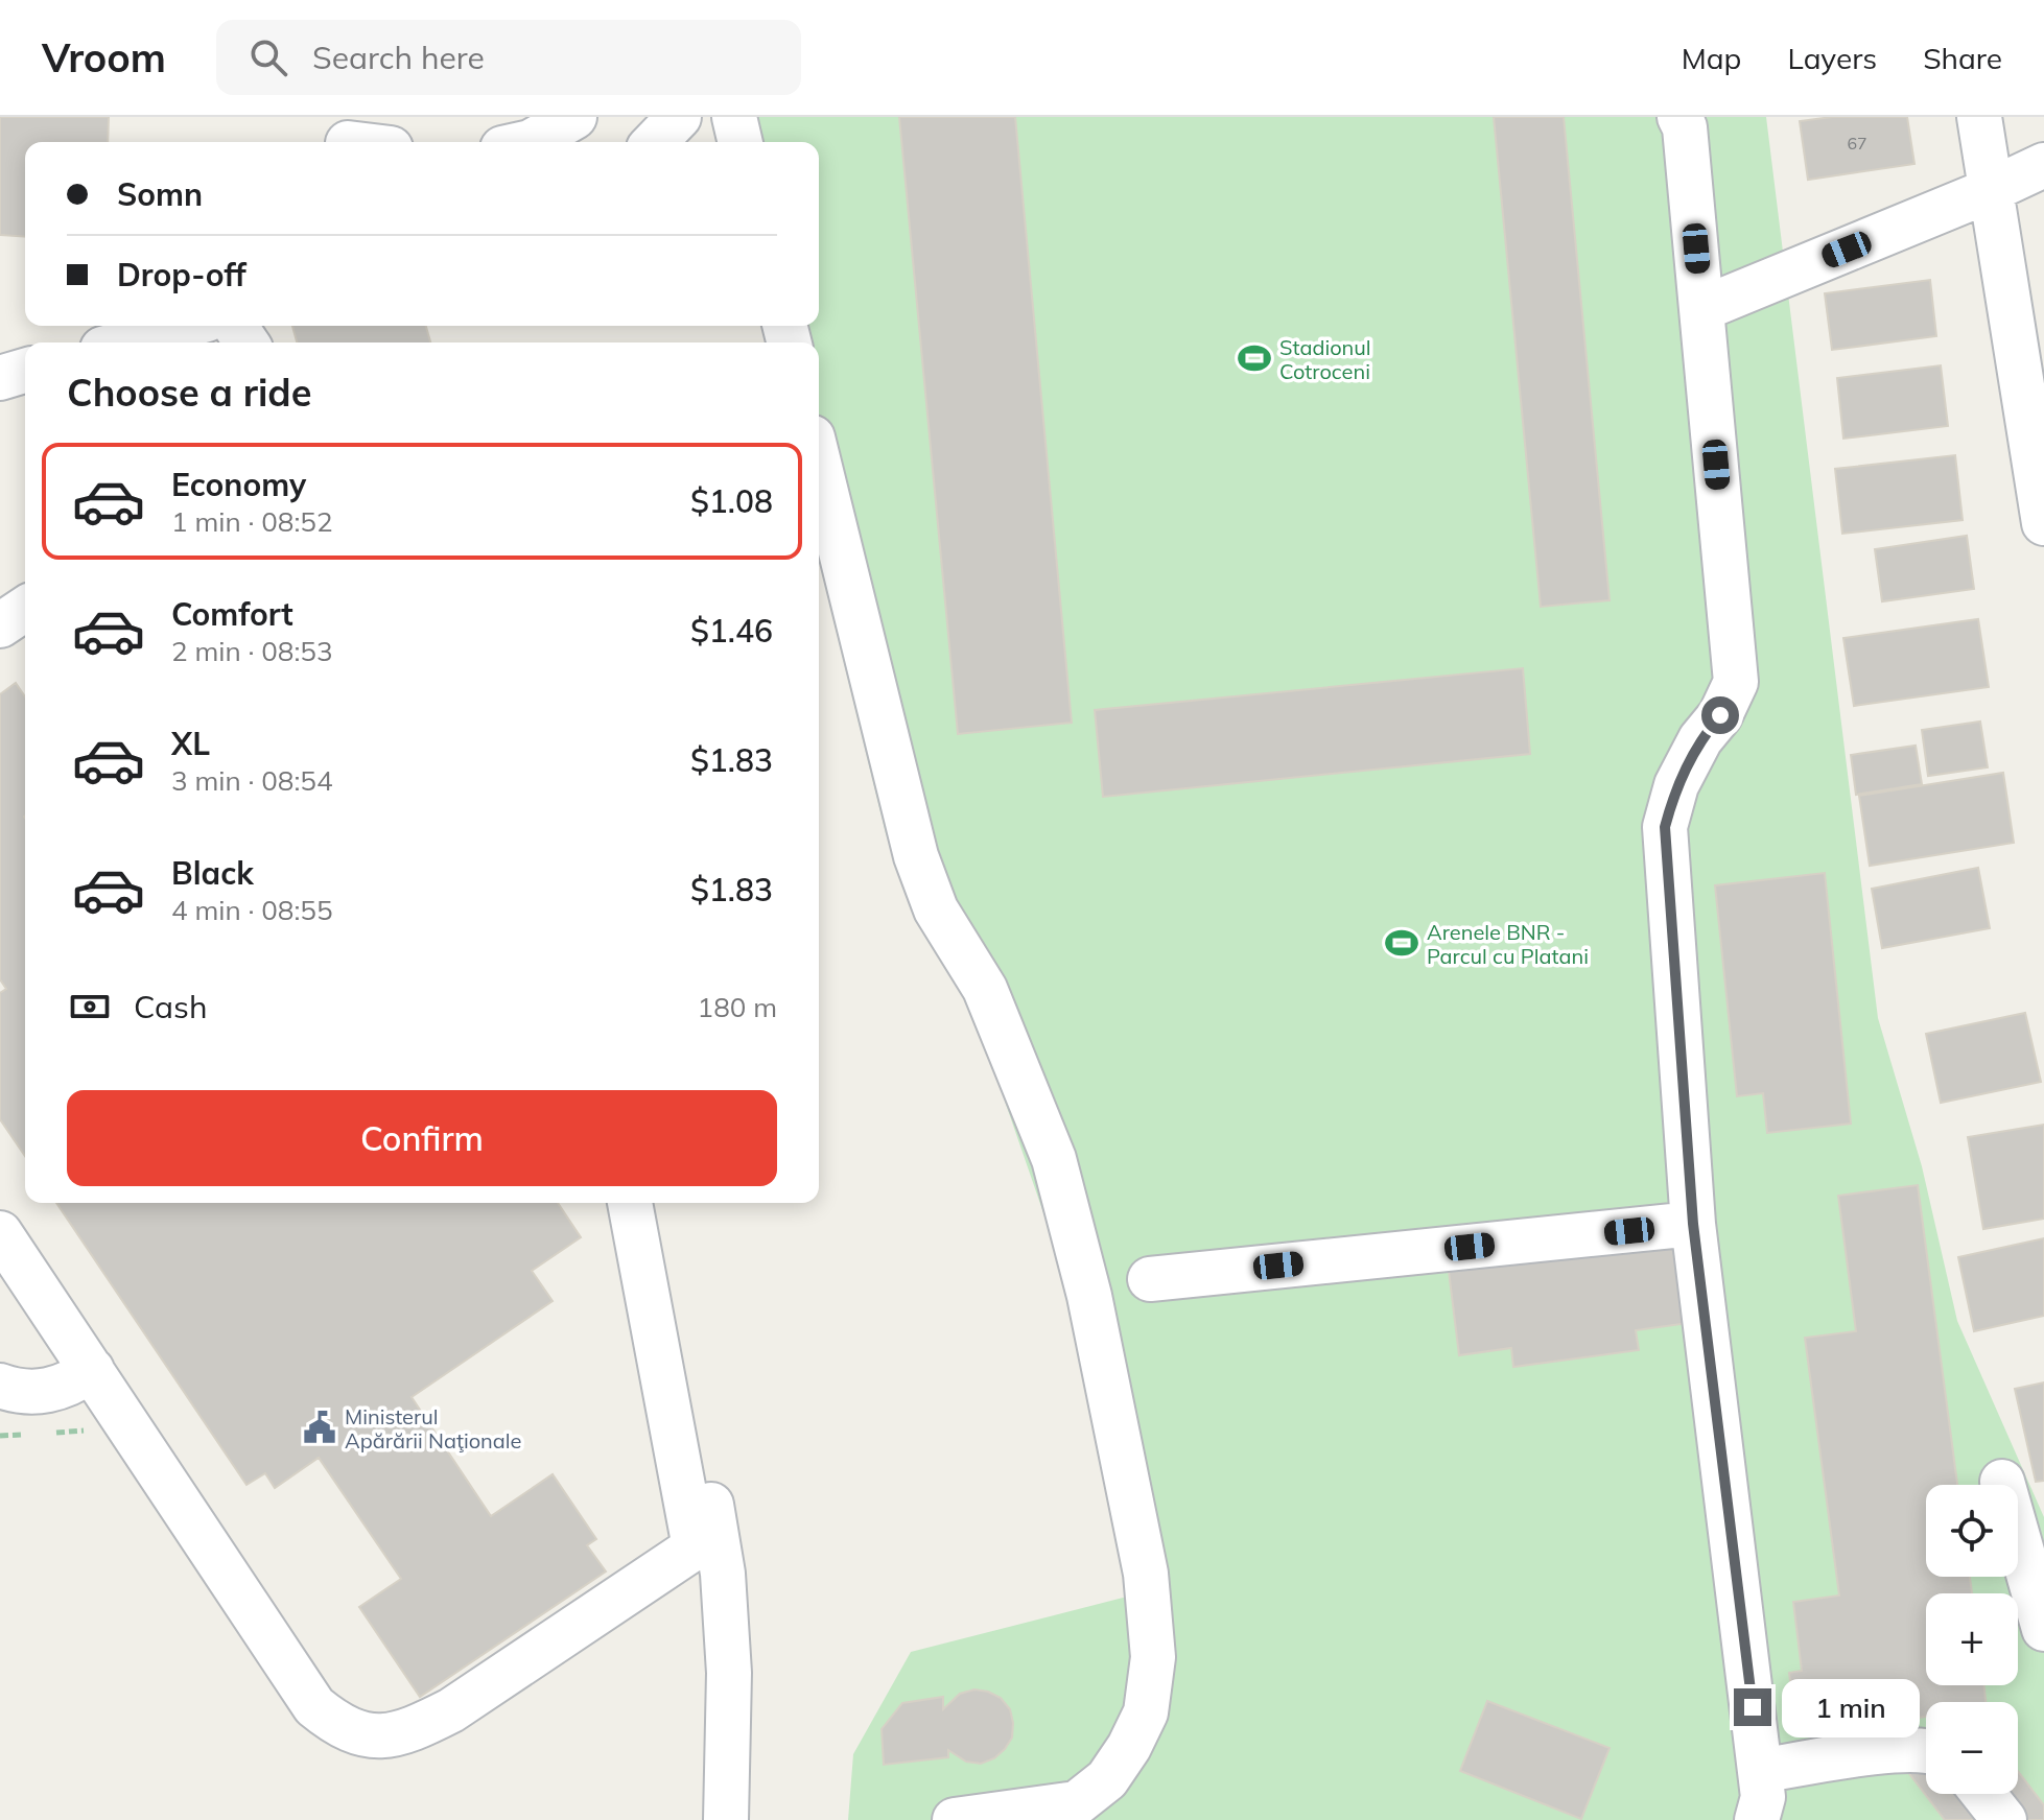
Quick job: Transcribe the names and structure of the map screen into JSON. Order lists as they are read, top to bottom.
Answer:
{
  "places": {
    "sports": ["Stadionul Cotroceni", "Arenele BNR - Parcul cu Platani"],
    "public building": ["Ministerul Apărării Naţionale"]
  },
  "house_numbers": ["67"],
  "page": {
    "header": "Vroom",
    "search": "Search here",
    "nav": ["Map", "Layers", "Share"],
    "banner": ["Somn", "Drop-off"],
    "heading": "Choose a ride",
    "list": [
      {
        "name": "Economy",
        "note": "1 min · 08:52",
        "value": "$1.08"
      },
      {
        "name": "Comfort",
        "note": "2 min · 08:53",
        "value": "$1.46"
      },
      {
        "name": "XL",
        "note": "3 min · 08:54",
        "value": "$1.83"
      },
      {
        "name": "Black",
        "note": "4 min · 08:55",
        "value": "$1.83"
      }
    ],
    "pay": ["Cash", "180 m"],
    "buttons": "Confirm",
    "map_buttons": ["+", "−"],
    "bubble": "1 min"
  }
}
